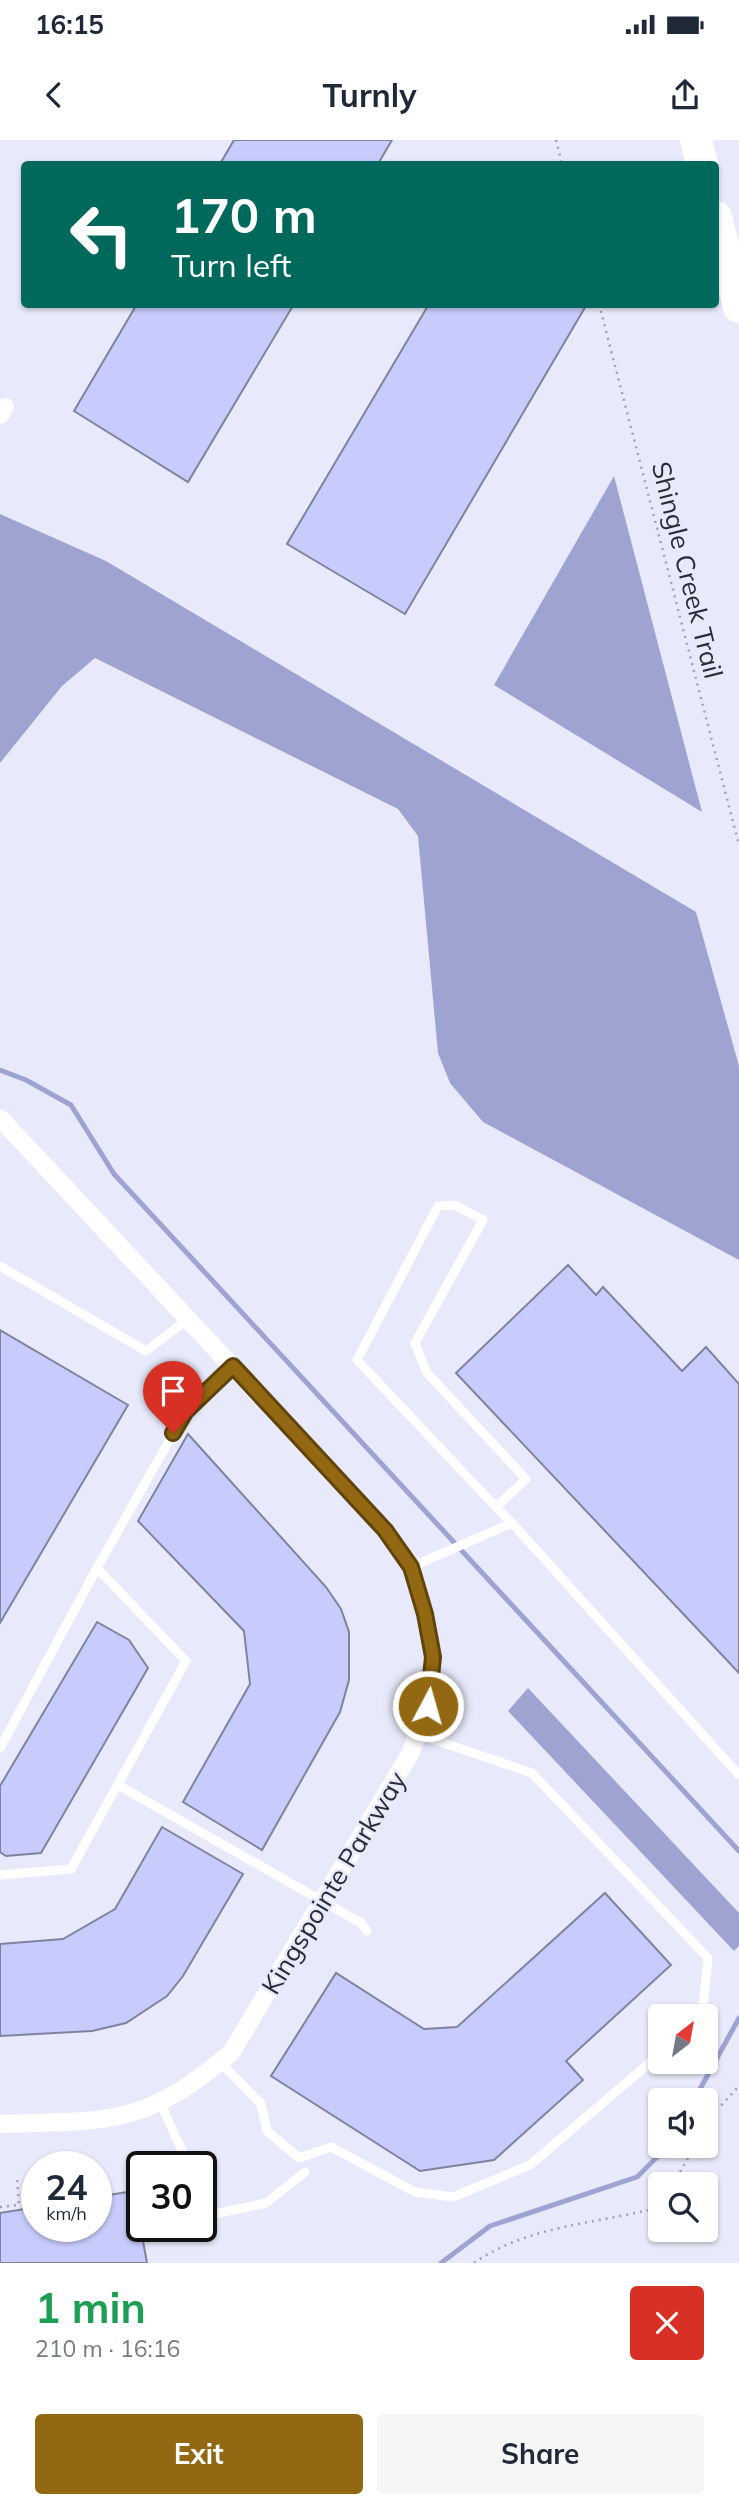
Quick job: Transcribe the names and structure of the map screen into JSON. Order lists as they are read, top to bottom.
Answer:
{
  "streets": {
    "street": ["Kingspointe Parkway"],
    "path": ["Shingle Creek Trail"]
  },
  "north": "top right",
  "page": {
    "status": "16:15",
    "header": "Turnly",
    "turn": ["170 m", "Turn left"],
    "speed": "24 km/h",
    "limit": "30",
    "heading": ["1 min", "210 m · 16:16"],
    "buttons": ["Exit", "Share"]
  }
}
